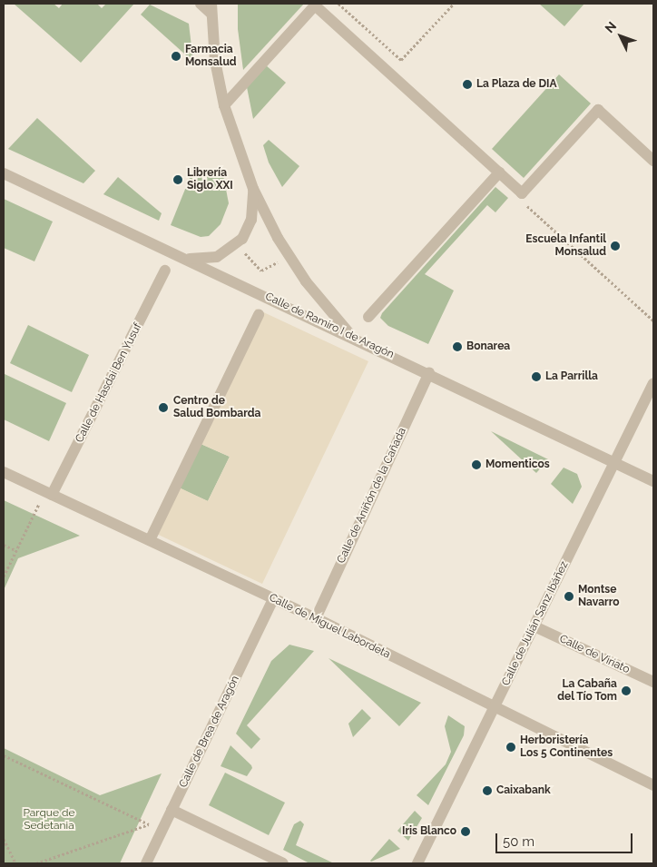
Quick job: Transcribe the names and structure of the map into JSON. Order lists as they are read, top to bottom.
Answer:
{
  "streets": {
    "street": [
      "Calle de Ramiro I de Aragón",
      "Calle de Hasdai Ben Yusuf",
      "Calle de Aniñón de la Cañada",
      "Calle de Julián Sanz Ibáñez",
      "Calle de Miguel Labordeta",
      "Calle de Viriato",
      "Calle de Brea de Aragón"
    ]
  },
  "crossings": [
    ["Calle de Ramiro I de Aragón", "Calle de Aniñón de la Cañada"],
    ["Calle de Ramiro I de Aragón", "Calle de Julián Sanz Ibáñez"],
    ["Calle de Hasdai Ben Yusuf", "Calle de Miguel Labordeta"],
    ["Calle de Aniñón de la Cañada", "Calle de Miguel Labordeta"],
    ["Calle de Julián Sanz Ibáñez", "Calle de Miguel Labordeta"],
    ["Calle de Julián Sanz Ibáñez", "Calle de Viriato"],
    ["Calle de Miguel Labordeta", "Calle de Brea de Aragón"]
  ],
  "parks": ["Parque de Sedetania"],
  "places": [
    "Farmacia Monsalud",
    "La Plaza de DIA",
    "Librería Siglo XXI",
    "Escuela Infantil Monsalud",
    "Bonarea",
    "La Parrilla",
    "Centro de Salud Bombarda",
    "Momenticos",
    "Montse Navarro",
    "La Cabaña del Tío Tom",
    "Herboristería Los 5 Continentes",
    "Caixabank",
    "Iris Blanco"
  ],
  "scale_bar": "50 m",
  "north": "top left"
}
